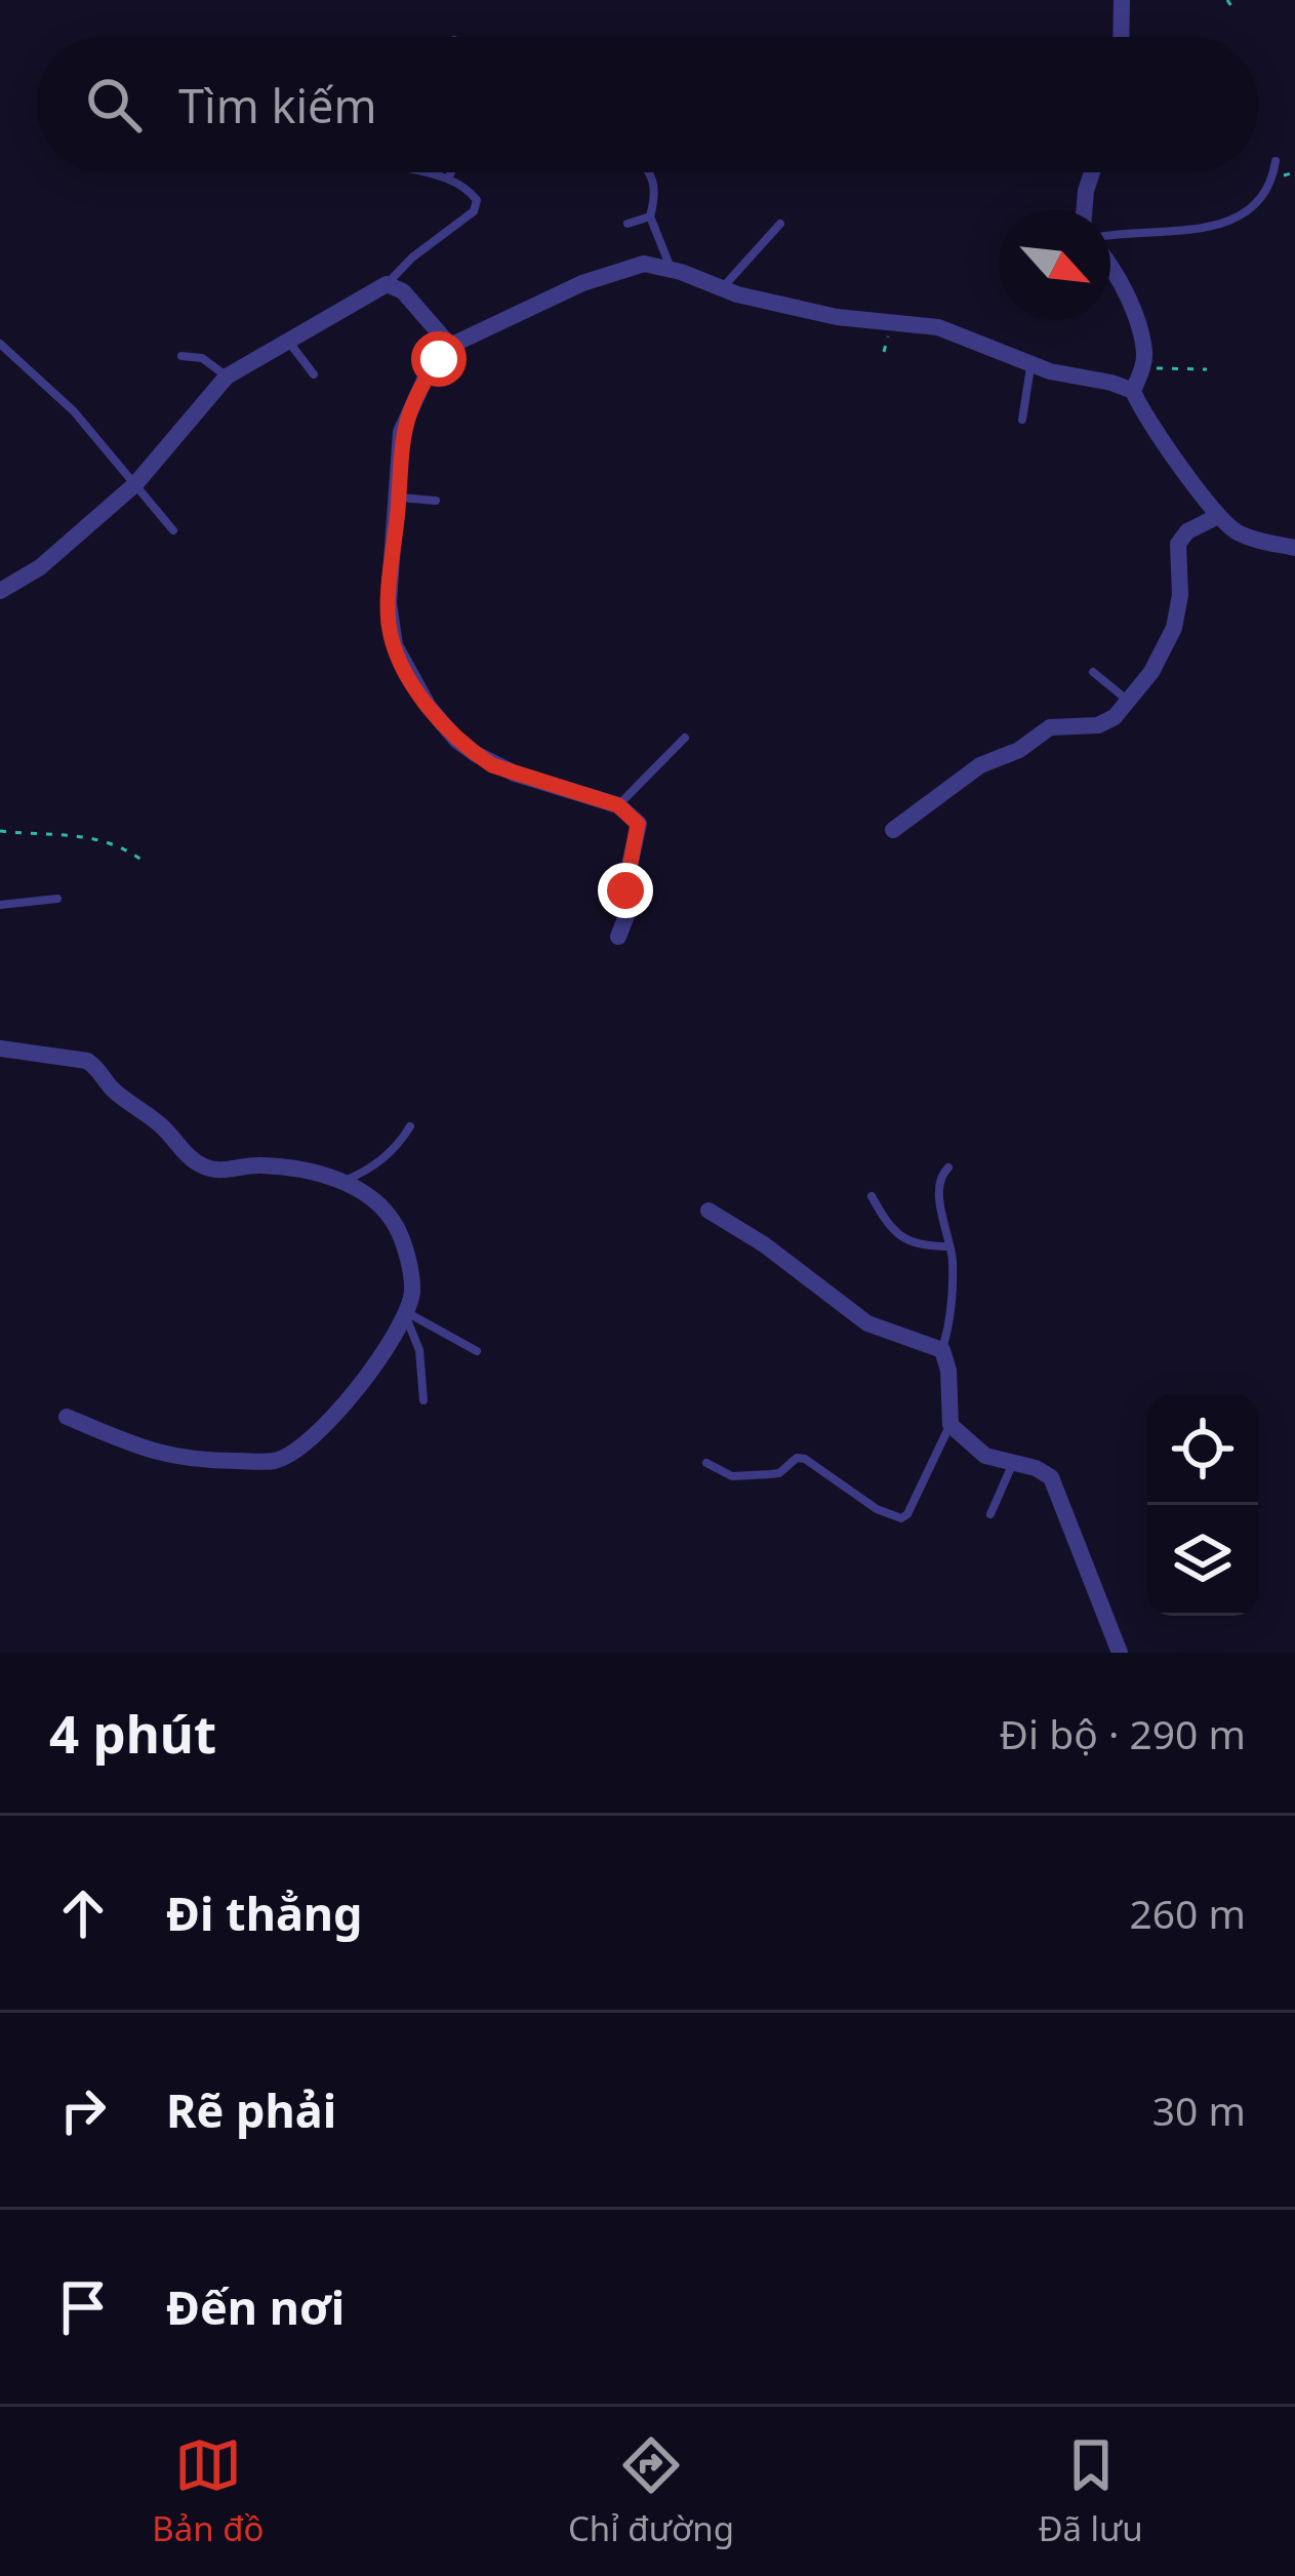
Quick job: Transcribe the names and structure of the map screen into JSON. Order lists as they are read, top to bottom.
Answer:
{
  "north": "bottom right",
  "page": {
    "search": "Tìm kiếm",
    "heading": ["4 phút", "Đi bộ · 290 m"],
    "list": [
      ["Đi thẳng", "260 m"],
      ["Rẽ phải", "30 m"],
      "Đến nơi"
    ],
    "nav": ["Bản đồ", "Chỉ đường", "Đã lưu"]
  }
}
